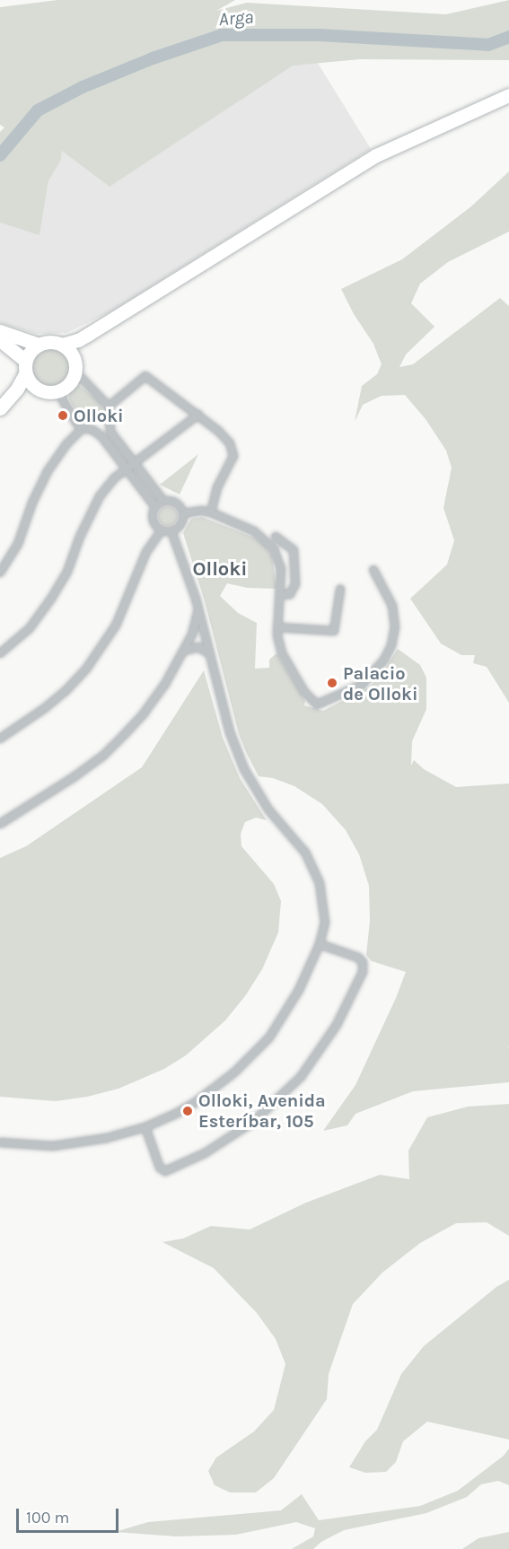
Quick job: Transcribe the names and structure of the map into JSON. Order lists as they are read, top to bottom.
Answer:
{
  "districts": ["Olloki"],
  "water": ["Arga"],
  "places": ["Olloki", "Palacio de Olloki", "Olloki, Avenida Esteríbar, 105"],
  "scale_bar": "100 m"
}
